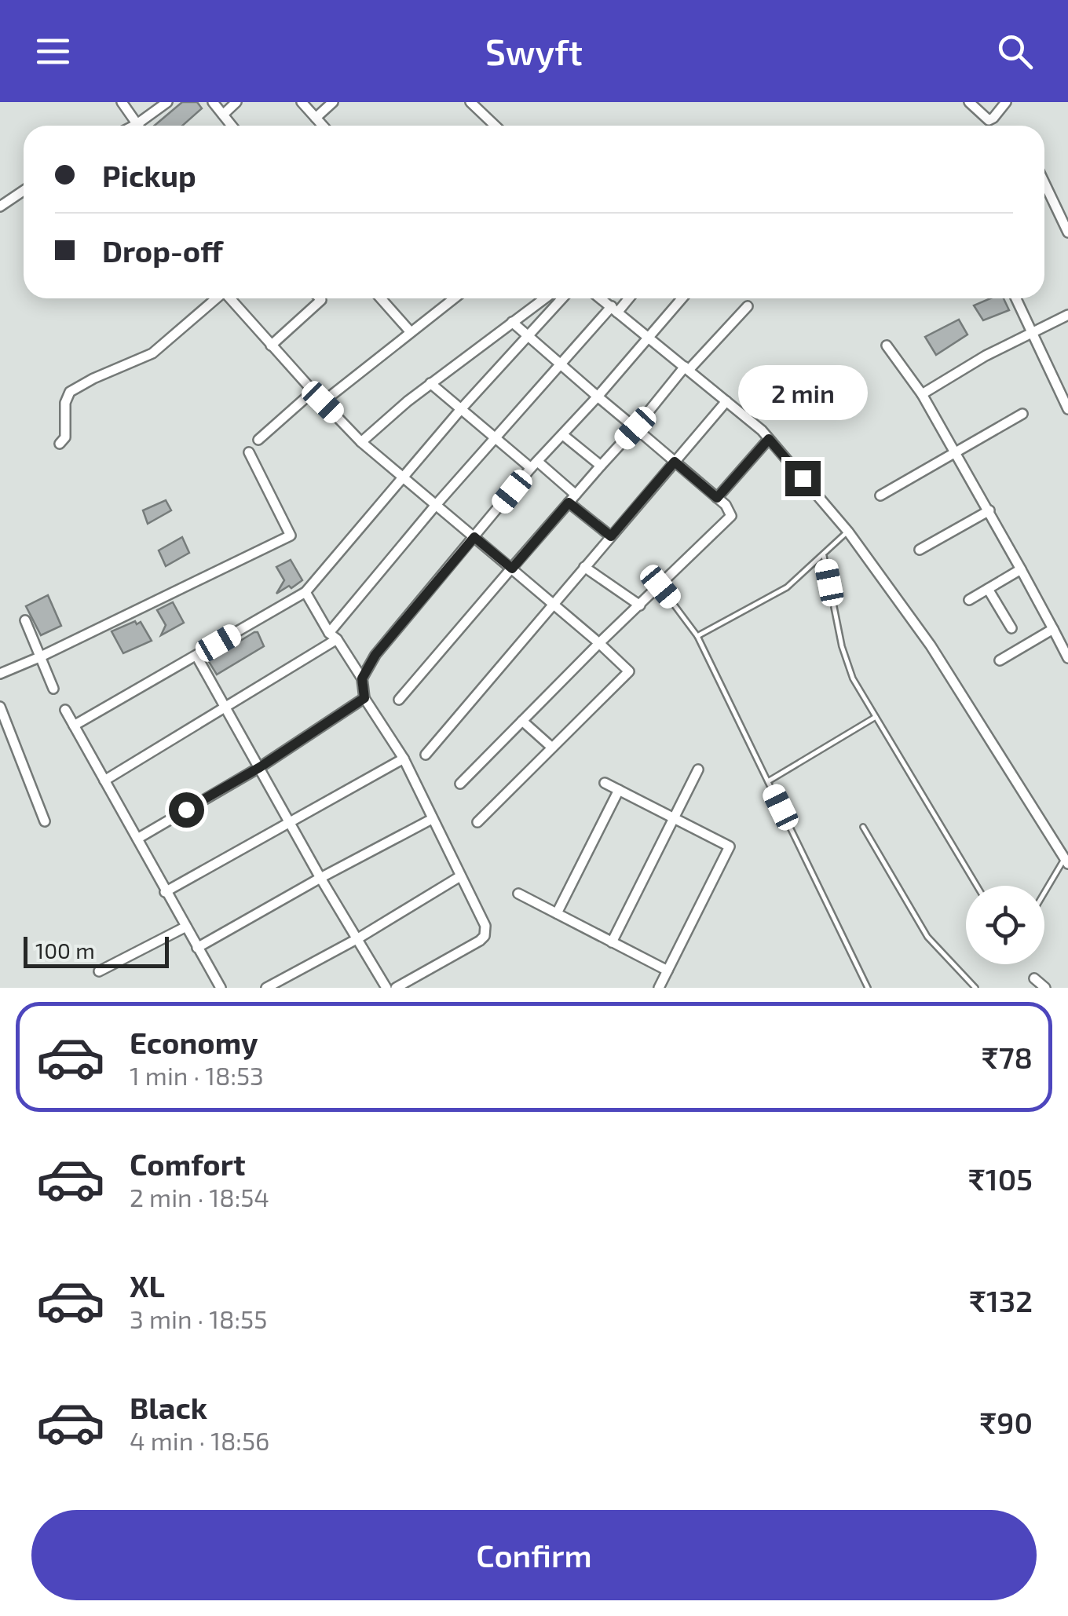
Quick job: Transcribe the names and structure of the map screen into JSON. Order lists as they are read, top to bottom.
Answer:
{
  "scale_bar": "100 m",
  "page": {
    "header": "Swyft",
    "banner": ["Pickup", "Drop-off"],
    "bubble": "2 min",
    "scale": "100 m",
    "list": [
      {
        "name": "Economy",
        "note": "1 min · 18:53",
        "value": "₹78"
      },
      {
        "name": "Comfort",
        "note": "2 min · 18:54",
        "value": "₹105"
      },
      {
        "name": "XL",
        "note": "3 min · 18:55",
        "value": "₹132"
      },
      {
        "name": "Black",
        "note": "4 min · 18:56",
        "value": "₹90"
      }
    ],
    "buttons": "Confirm"
  }
}
